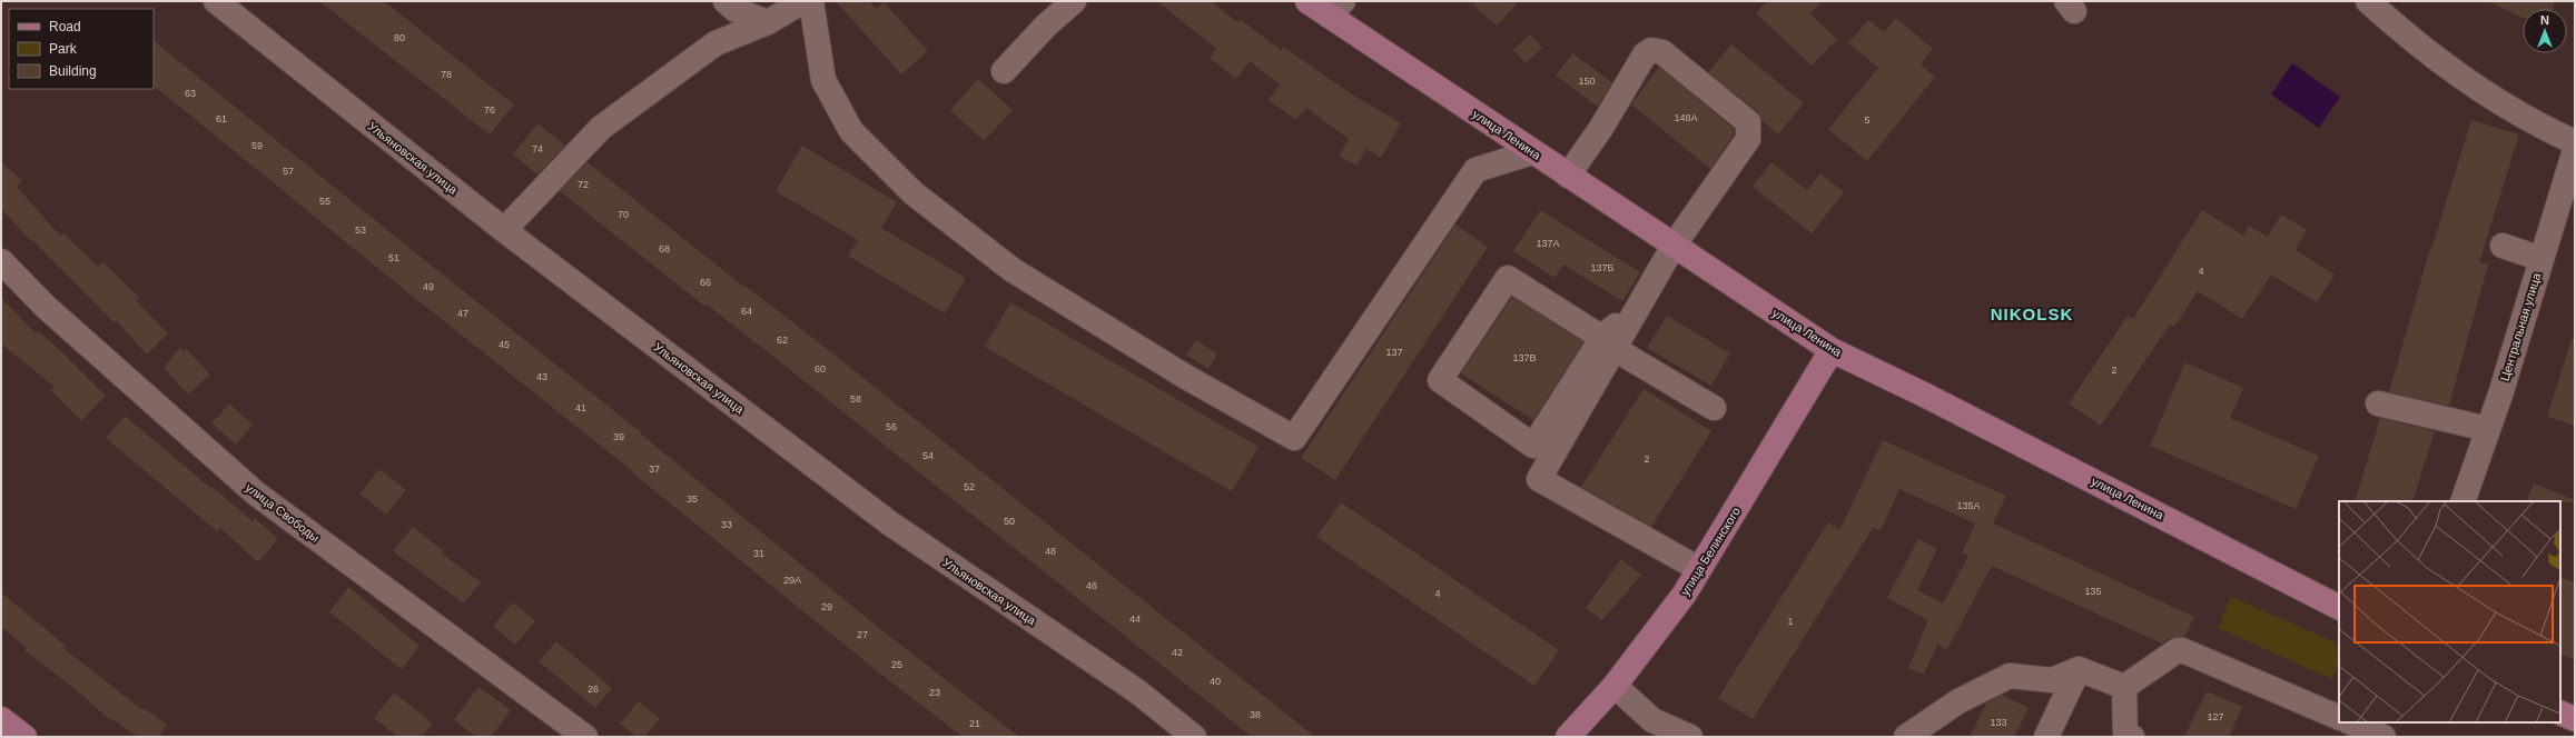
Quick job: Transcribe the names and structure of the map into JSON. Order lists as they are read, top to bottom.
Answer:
{
  "streets": {
    "main road": ["улица Ленина", "улица Белинского"],
    "street": ["Ульяновская улица", "Центральная улица", "улица Свободы"]
  },
  "crossings": [
    ["улица Ленина", "улица Белинского"]
  ],
  "districts": ["NIKOLSK"],
  "house_numbers": [
    "80",
    "78",
    "150",
    "63",
    "76",
    "148А",
    "61",
    "5",
    "59",
    "74",
    "57",
    "72",
    "55",
    "70",
    "53",
    "137А",
    "68",
    "51",
    "137Б",
    "4",
    "66",
    "49",
    "64",
    "47",
    "62",
    "45",
    "137",
    "137В",
    "60",
    "2",
    "43",
    "58",
    "41",
    "56",
    "39",
    "54",
    "2",
    "37",
    "52",
    "35",
    "135А",
    "50",
    "33",
    "48",
    "31",
    "29А",
    "46",
    "135",
    "4",
    "29",
    "44",
    "1",
    "27",
    "42",
    "25",
    "40",
    "26",
    "23",
    "38",
    "127",
    "133",
    "21"
  ],
  "legend": ["Road", "Park", "Building"],
  "north": "top"
}
